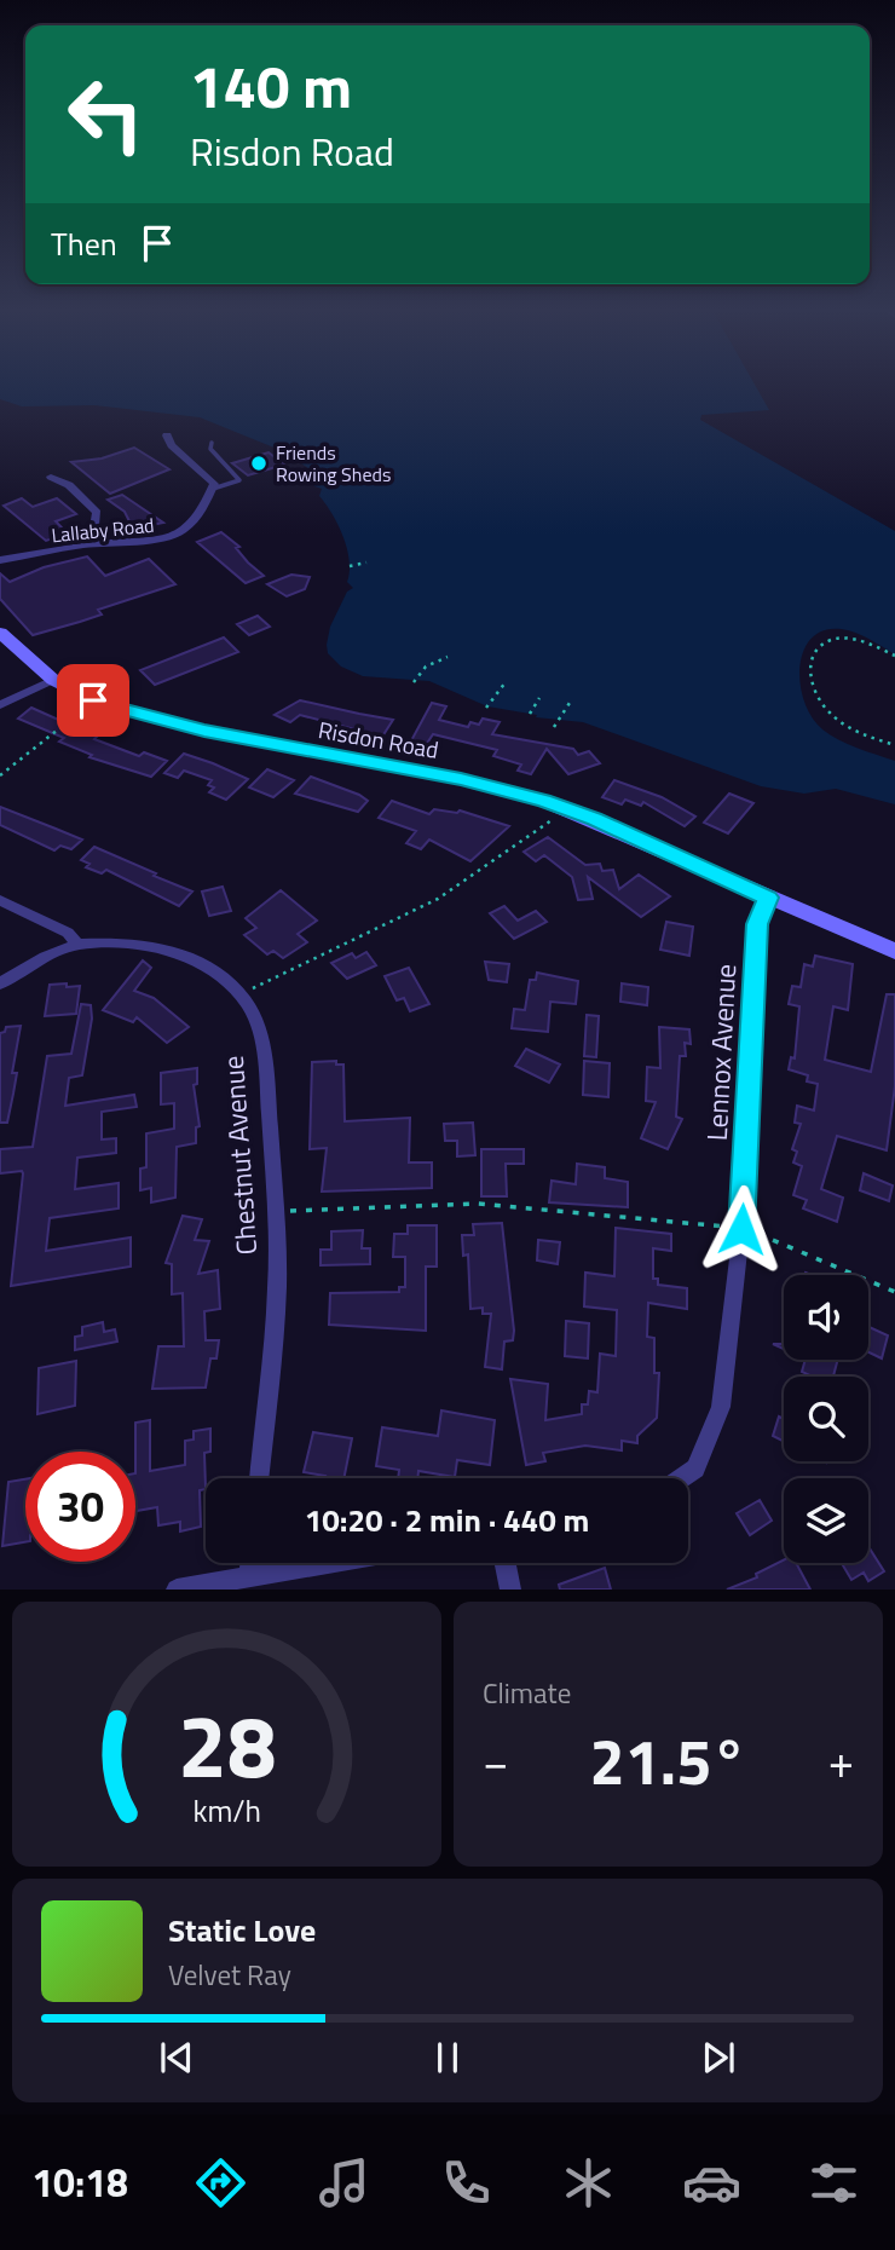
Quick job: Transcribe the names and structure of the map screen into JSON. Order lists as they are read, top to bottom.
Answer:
{
  "streets": {
    "street": [
      "Lallaby Road",
      "Risdon Road",
      "Lennox Avenue",
      "Chestnut Avenue"
    ]
  },
  "crossings": [
    ["Risdon Road", "Lennox Avenue"]
  ],
  "places": ["Friends Rowing Sheds"],
  "page": {
    "turn": ["140 m", "Risdon Road"],
    "then": "Then",
    "limit": "30",
    "trip": "10:20 · 2 min · 440 m",
    "tile": "Climate",
    "heat": ["−", "21.5°", "+"],
    "song": ["Static Love", "Velvet Ray"],
    "tabs": "10:18",
    "gauge": ["28", "km/h"]
  }
}
